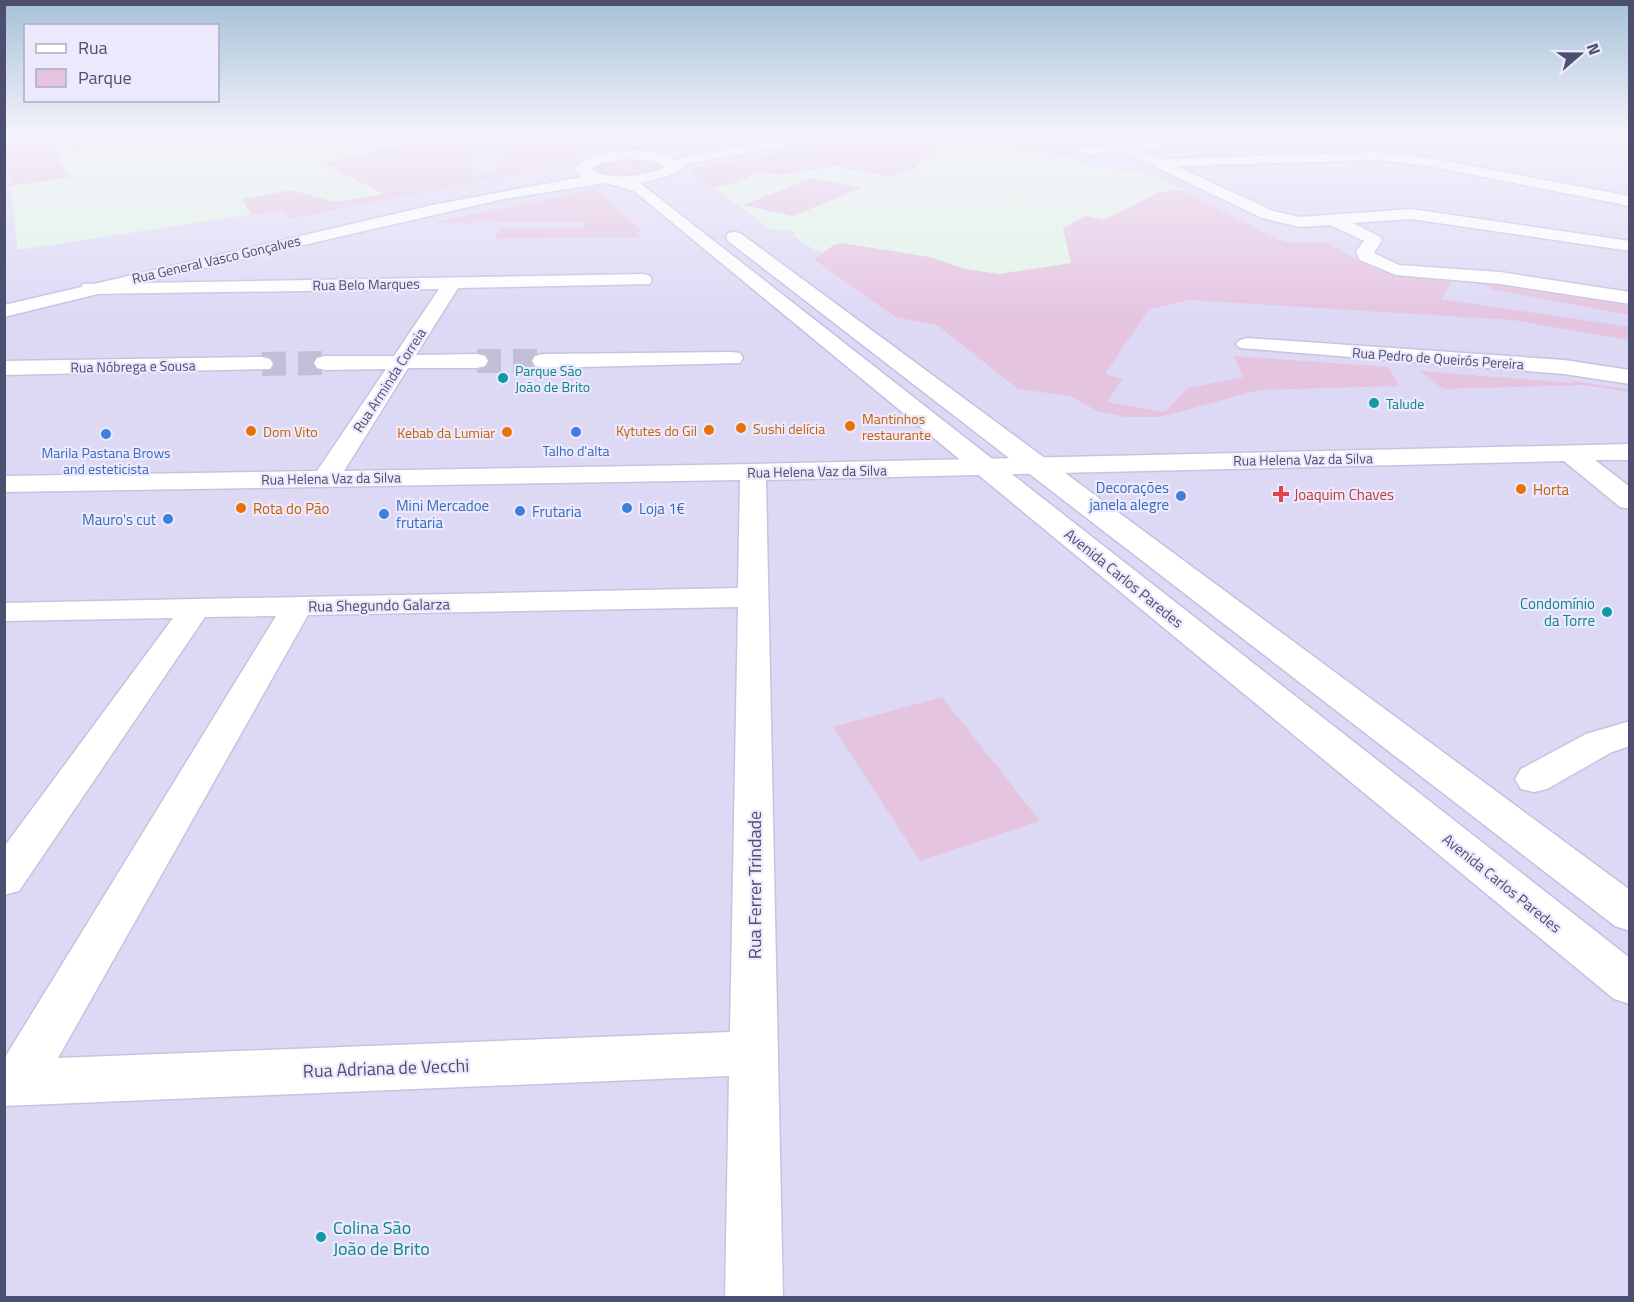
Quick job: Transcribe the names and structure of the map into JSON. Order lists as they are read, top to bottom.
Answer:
{
  "streets": {
    "street": [
      "Rua General Vasco Gonçalves",
      "Rua Belo Marques",
      "Rua Pedro de Queirós Pereira",
      "Rua Nóbrega e Sousa",
      "Rua Arminda Correia",
      "Rua Helena Vaz da Silva",
      "Avenida Carlos Paredes",
      "Rua Shegundo Galarza",
      "Rua Ferrer Trindade",
      "Rua Adriana de Vecchi"
    ]
  },
  "crossings": [
    ["Rua General Vasco Gonçalves", "Rua Belo Marques"],
    ["Rua Belo Marques", "Rua Arminda Correia"],
    ["Rua Arminda Correia", "Rua Helena Vaz da Silva"],
    ["Rua Helena Vaz da Silva", "Avenida Carlos Paredes"],
    ["Rua Helena Vaz da Silva", "Rua Ferrer Trindade"],
    ["Rua Shegundo Galarza", "Rua Ferrer Trindade"],
    ["Rua Shegundo Galarza", "Rua Adriana de Vecchi"],
    ["Rua Ferrer Trindade", "Rua Adriana de Vecchi"]
  ],
  "places": {
    "other": [
      "Parque São João de Brito",
      "Talude",
      "Mantinhos restaurante",
      "Sushi delícia",
      "Kytutes do Gil",
      "Dom Vito",
      "Kebab da Lumiar",
      "Talho d'alta",
      "Marila Pastana Brows and esteticista",
      "Horta",
      "Decorações janela alegre",
      "Rota do Pão",
      "Loja 1€",
      "Frutaria",
      "Mini Mercadoe frutaria",
      "Mauro's cut",
      "Condomínio da Torre",
      "Colina São João de Brito"
    ],
    "health": ["Joaquim Chaves"]
  },
  "legend": ["Rua", "Parque"],
  "north": "right"
}
